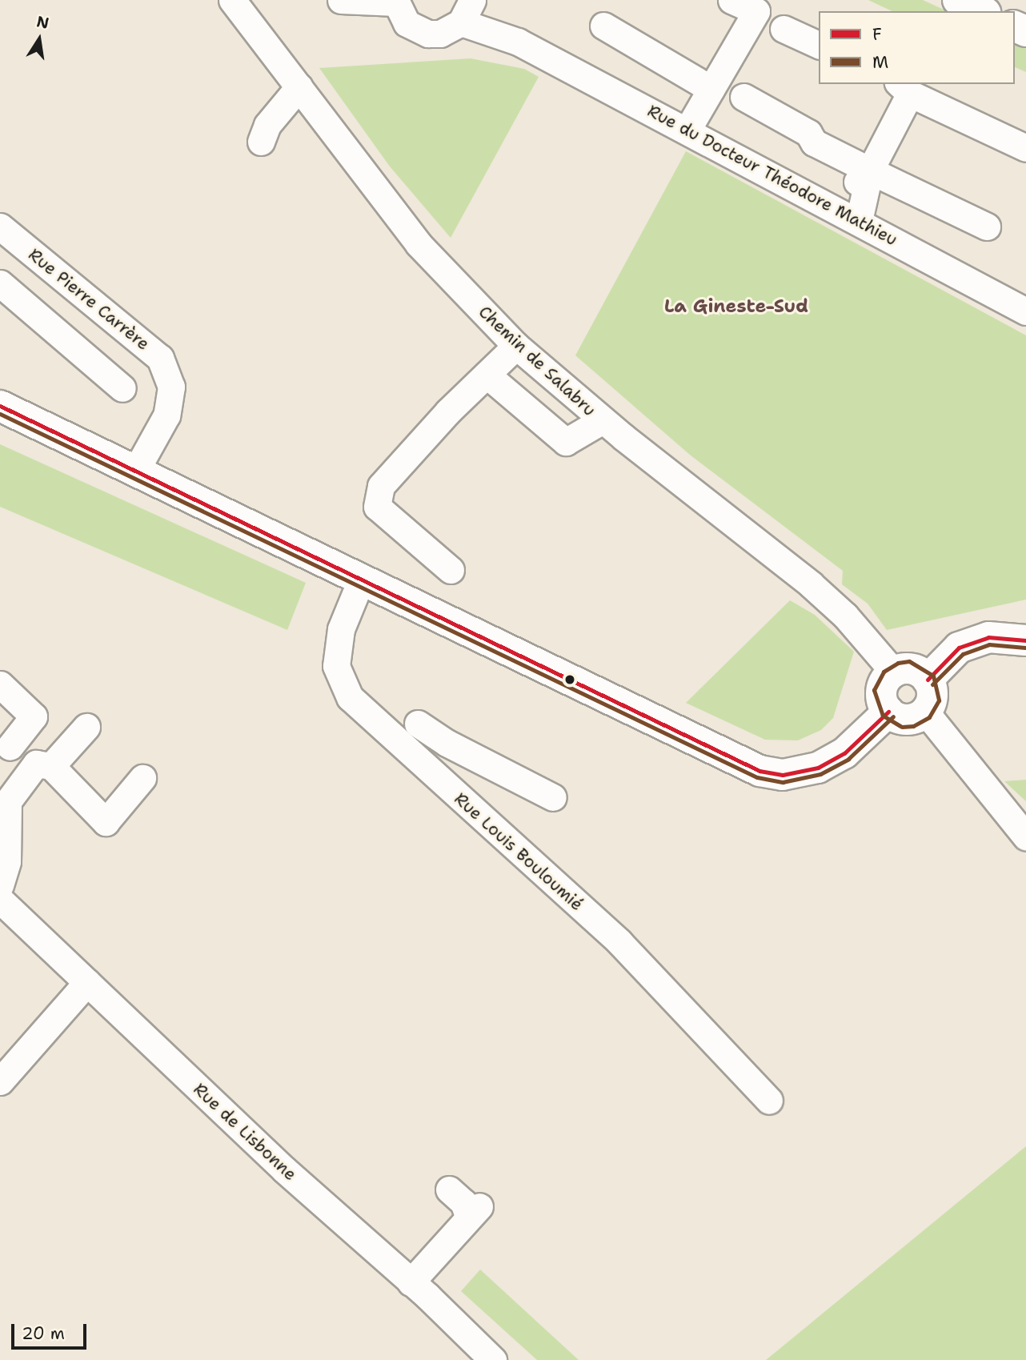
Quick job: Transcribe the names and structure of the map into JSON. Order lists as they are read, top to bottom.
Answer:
{
  "streets": {
    "street": [
      "Rue du Docteur Théodore Mathieu",
      "Rue Pierre Carrère",
      "Chemin de Salabru",
      "Rue Louis Bouloumié",
      "Rue de Lisbonne"
    ]
  },
  "districts": ["La Gineste-Sud"],
  "lines": ["transit line F", "transit line M"],
  "legend": ["F", "M"],
  "scale_bar": "20 m",
  "north": "top"
}
